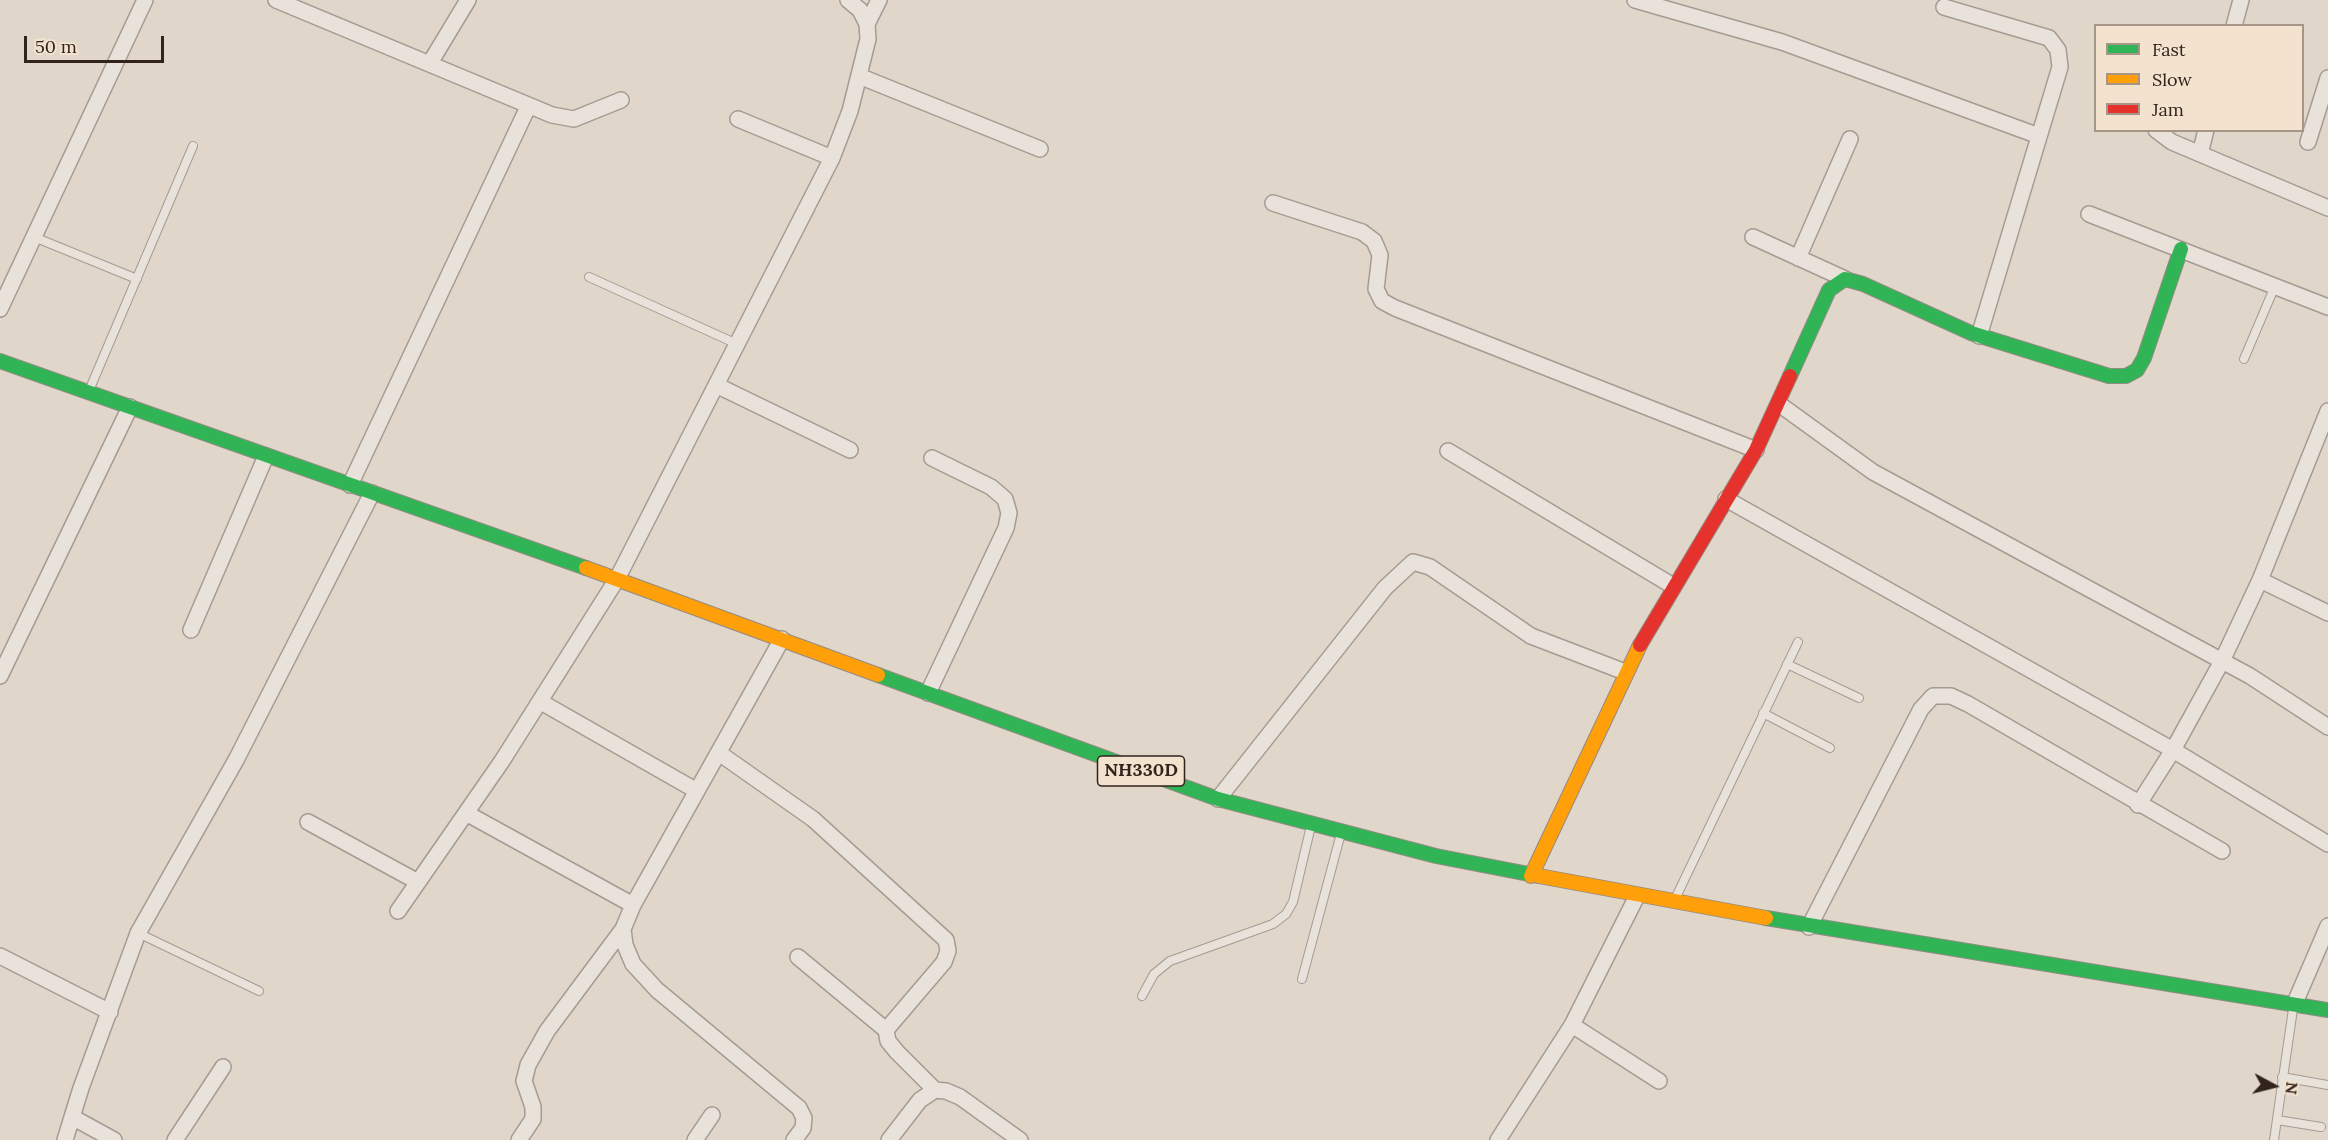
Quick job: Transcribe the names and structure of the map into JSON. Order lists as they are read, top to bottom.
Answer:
{
  "streets": {
    "main road": ["NH330D"]
  },
  "legend": ["Fast", "Slow", "Jam"],
  "scale_bar": "50 m",
  "north": "right"
}
